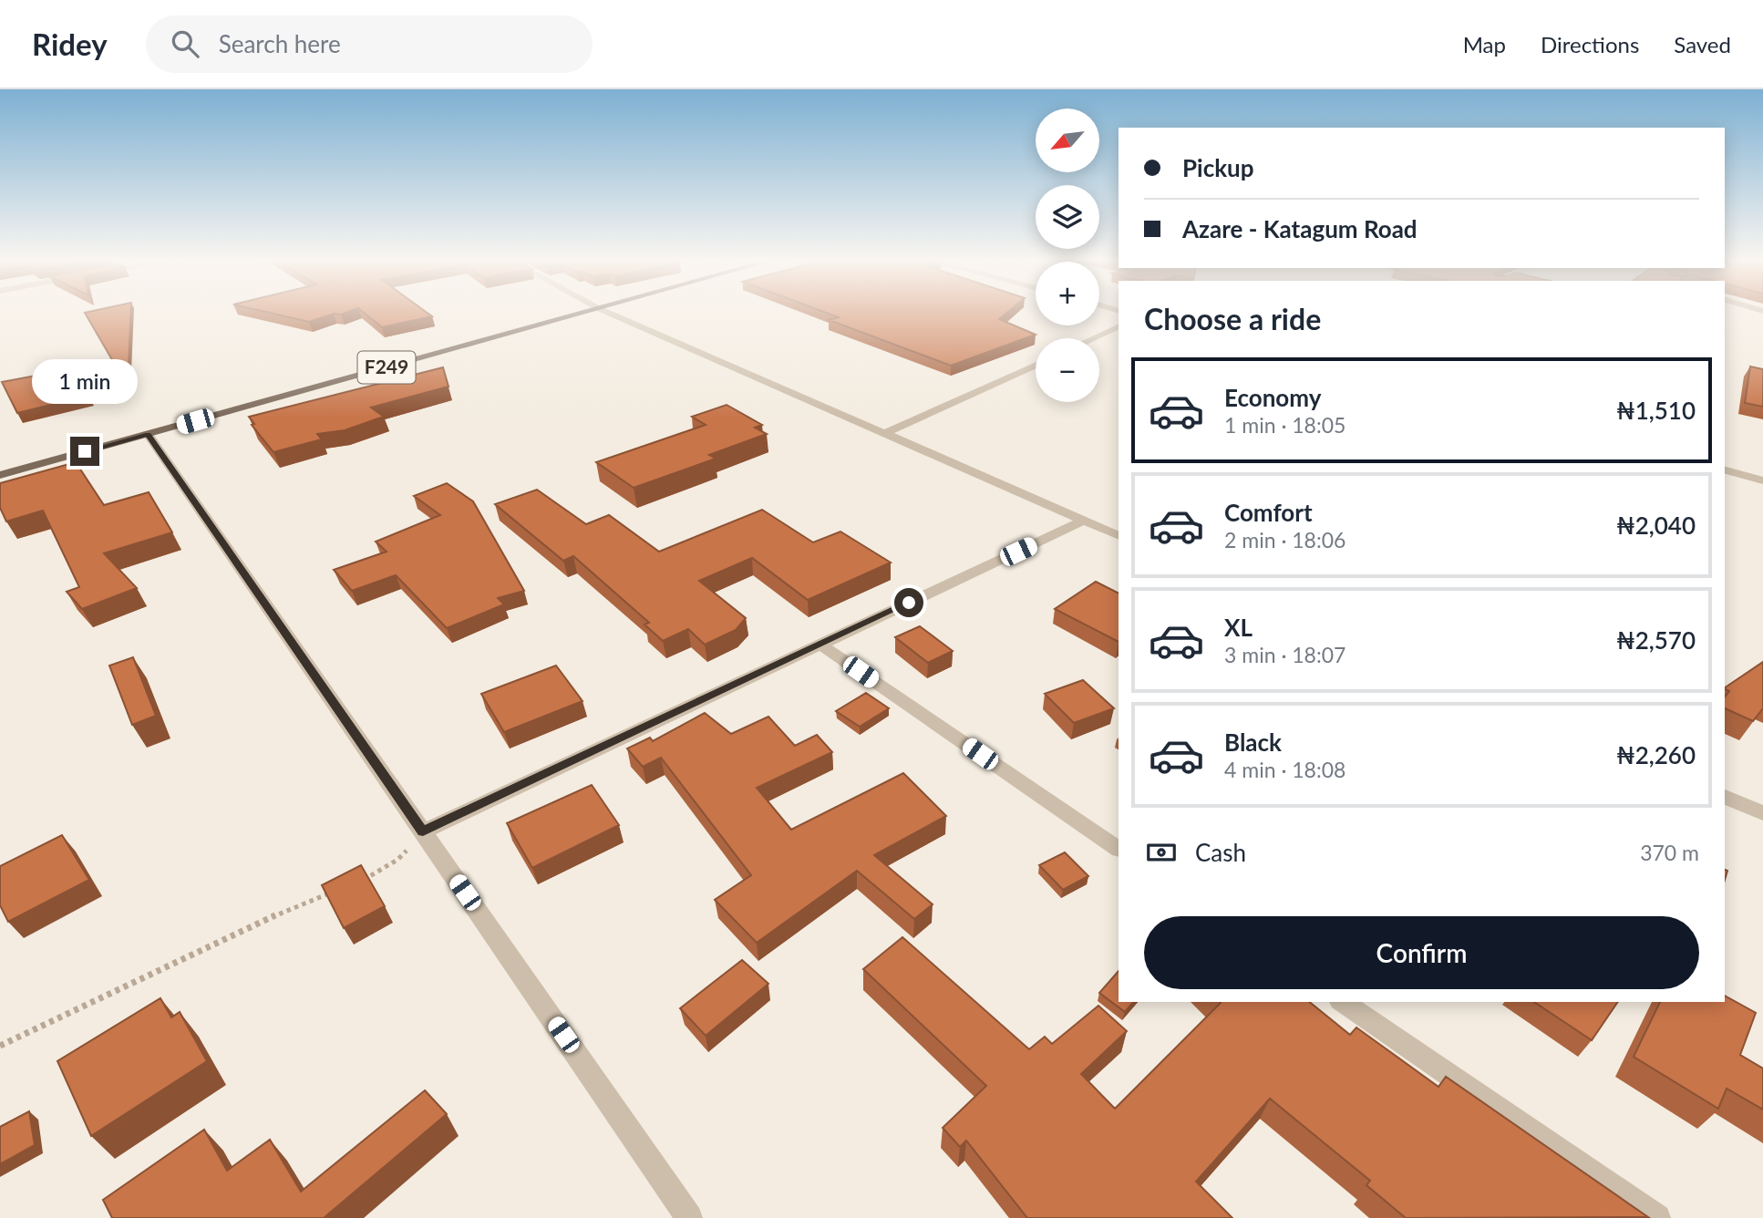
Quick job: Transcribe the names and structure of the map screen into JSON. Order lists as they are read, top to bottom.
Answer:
{
  "streets": {
    "main road": ["F249"]
  },
  "north": "bottom left",
  "page": {
    "header": "Ridey",
    "search": "Search here",
    "nav": ["Map", "Directions", "Saved"],
    "map_buttons": ["+", "−"],
    "banner": ["Pickup", "Azare - Katagum Road"],
    "heading": "Choose a ride",
    "list": [
      {
        "name": "Economy",
        "note": "1 min · 18:05",
        "value": "₦1,510"
      },
      {
        "name": "Comfort",
        "note": "2 min · 18:06",
        "value": "₦2,040"
      },
      {
        "name": "XL",
        "note": "3 min · 18:07",
        "value": "₦2,570"
      },
      {
        "name": "Black",
        "note": "4 min · 18:08",
        "value": "₦2,260"
      }
    ],
    "bubble": "1 min",
    "pay": ["Cash", "370 m"],
    "buttons": "Confirm"
  }
}
